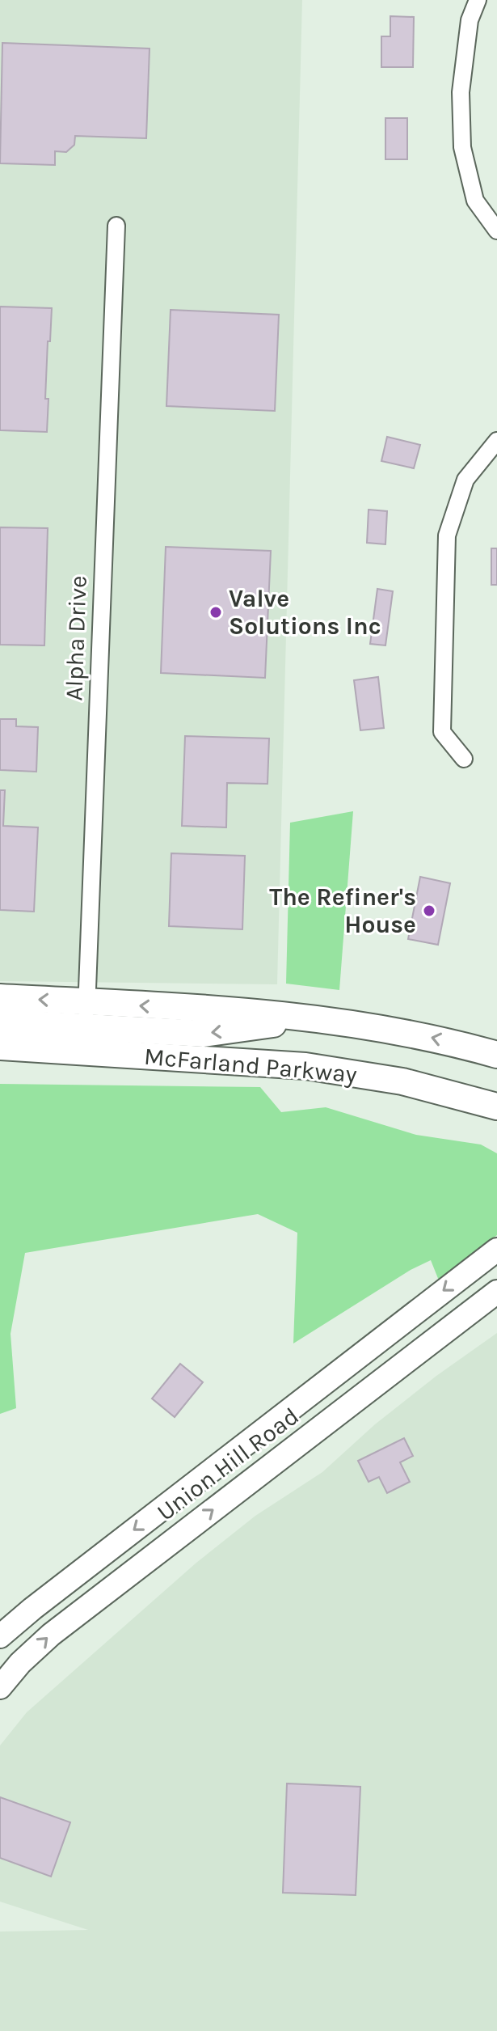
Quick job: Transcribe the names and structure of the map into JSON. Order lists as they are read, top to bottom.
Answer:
{
  "streets": {
    "main road": ["McFarland Parkway"],
    "street": ["Alpha Drive", "Union Hill Road"]
  },
  "crossings": [
    ["Alpha Drive", "McFarland Parkway"]
  ],
  "places": ["Valve Solutions Inc", "The Refiner's House"]
}
